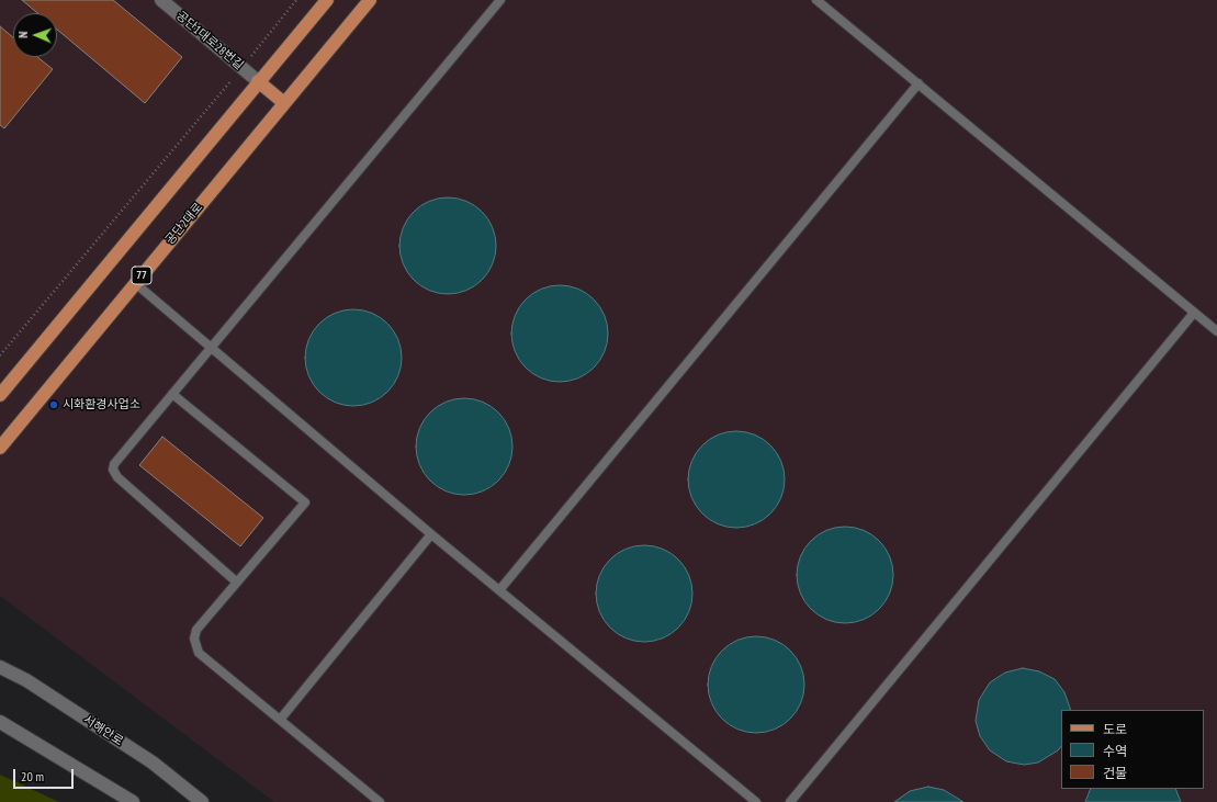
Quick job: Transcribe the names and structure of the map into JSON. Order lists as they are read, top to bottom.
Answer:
{
  "streets": {
    "main road": [
      "공단1대로28번길",
      "공단2대로",
      "77",
      "서해안로"
    ]
  },
  "places": ["시화환경사업소"],
  "legend": ["도로", "수역", "건물"],
  "scale_bar": "20 m",
  "north": "left"
}
